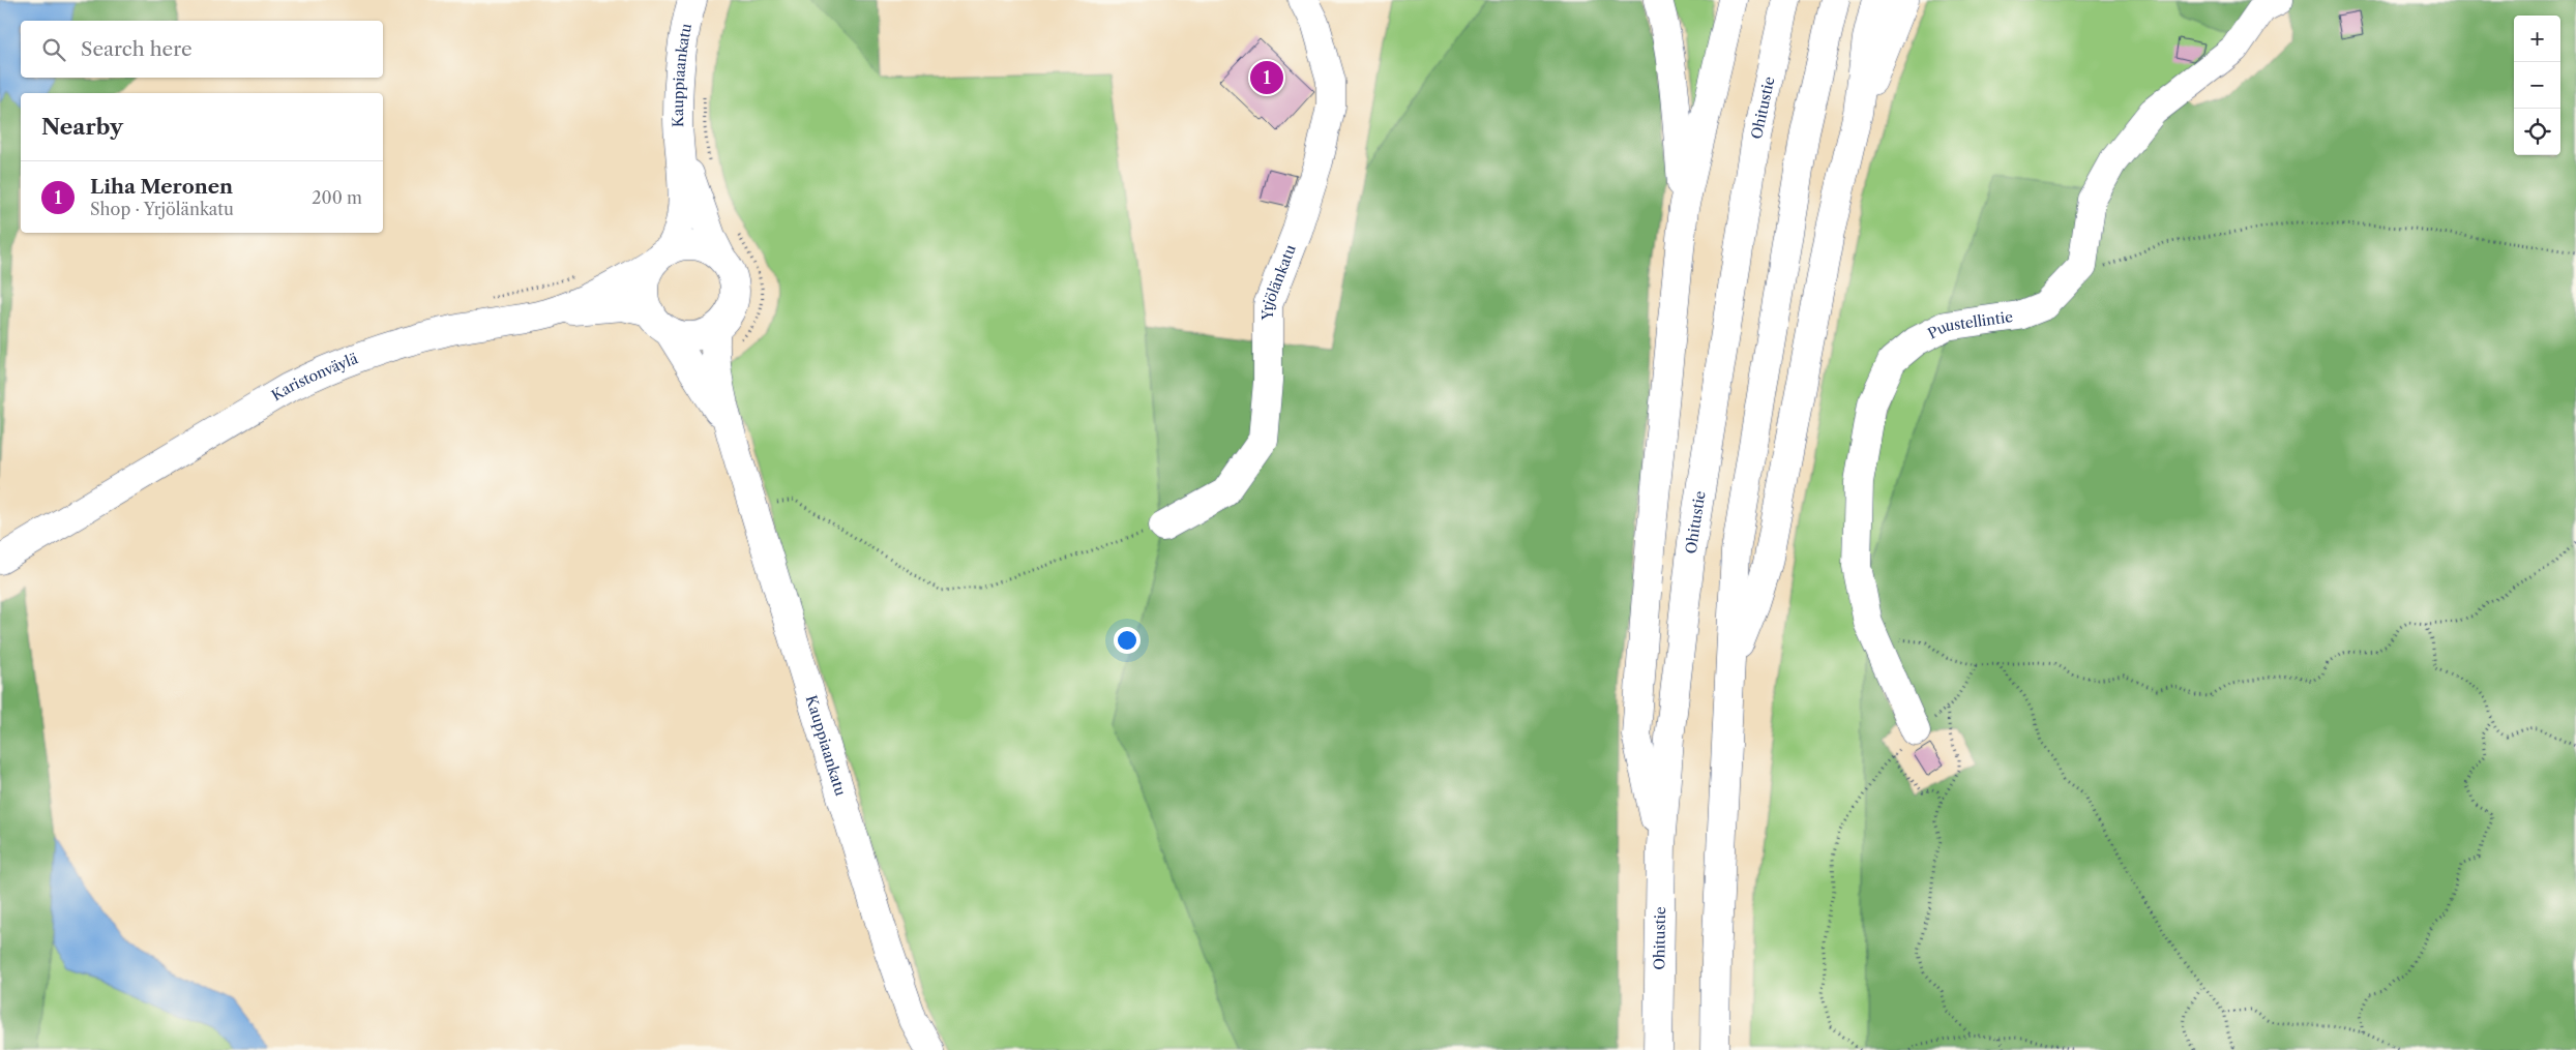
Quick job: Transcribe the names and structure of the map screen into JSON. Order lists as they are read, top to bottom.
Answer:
{
  "streets": {
    "main road": [
      "Kauppiaankatu",
      "Ohitustie",
      "Yrjölänkatu",
      "Puustellintie",
      "Karistonväylä"
    ]
  },
  "crossings": [
    ["Kauppiaankatu", "Karistonväylä"]
  ],
  "page": {
    "map_buttons": ["+", "−"],
    "search": "Search here",
    "pins": "1",
    "heading": "Nearby",
    "list": [
      {
        "mark": "1",
        "name": "Liha Meronen",
        "note": "Shop · Yrjölänkatu",
        "value": "200 m"
      }
    ]
  }
}
